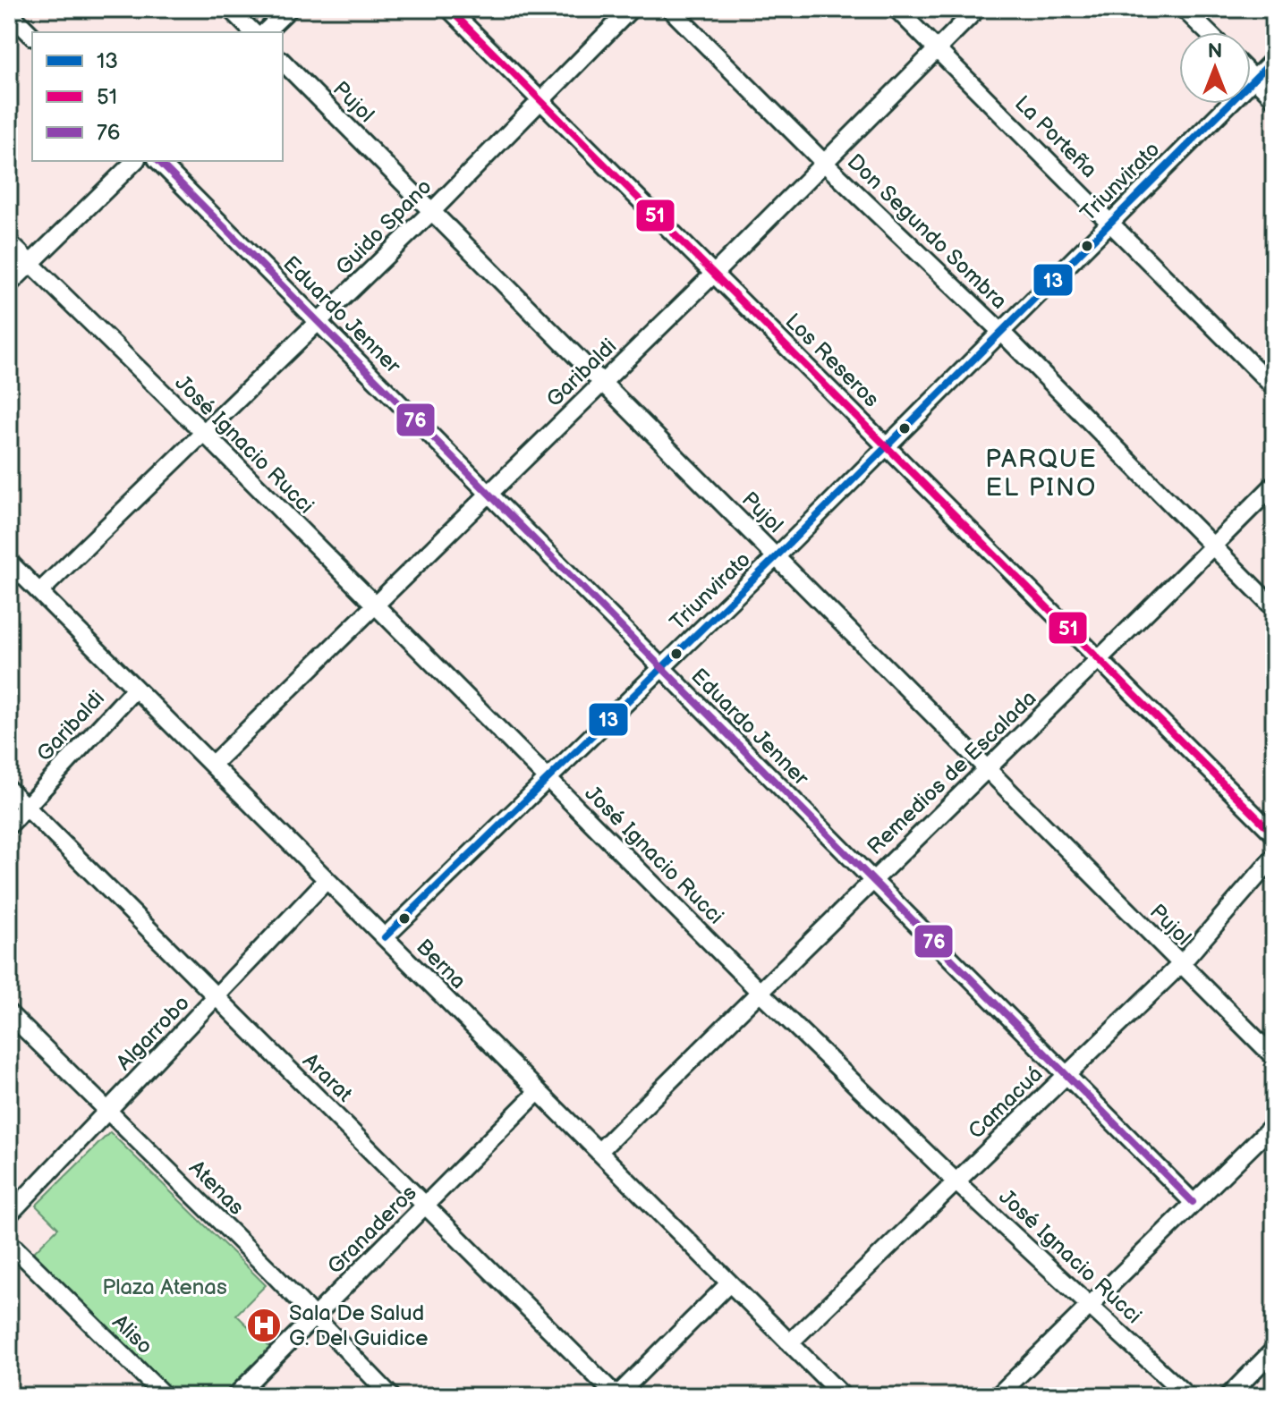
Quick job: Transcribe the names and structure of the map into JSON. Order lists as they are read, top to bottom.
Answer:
{
  "streets": {
    "street": [
      "Pujol",
      "La Porteña",
      "Triunvirato",
      "Guido Spano",
      "Don Segundo Sombra",
      "Eduardo Jenner",
      "Los Reseros",
      "Garibaldi",
      "José Ignacio Rucci",
      "Remedios de Escalada",
      "Berna",
      "Algarrobo",
      "Ararat",
      "Camacuá",
      "Atenas",
      "Granaderos",
      "Aliso"
    ]
  },
  "crossings": [
    ["Pujol", "Triunvirato"],
    ["Pujol", "Guido Spano"],
    ["Pujol", "Garibaldi"],
    ["Pujol", "Remedios de Escalada"],
    ["Pujol", "Camacuá"],
    ["La Porteña", "Triunvirato"],
    ["La Porteña", "Garibaldi"],
    ["Triunvirato", "Don Segundo Sombra"],
    ["Triunvirato", "Eduardo Jenner"],
    ["Triunvirato", "Los Reseros"],
    ["Triunvirato", "José Ignacio Rucci"],
    ["Triunvirato", "Berna"],
    ["Guido Spano", "Eduardo Jenner"],
    ["Guido Spano", "Los Reseros"],
    ["Guido Spano", "José Ignacio Rucci"],
    ["Guido Spano", "Berna"],
    ["Don Segundo Sombra", "Garibaldi"],
    ["Don Segundo Sombra", "Remedios de Escalada"],
    ["Eduardo Jenner", "Garibaldi"],
    ["Eduardo Jenner", "Remedios de Escalada"],
    ["Eduardo Jenner", "Camacuá"],
    ["Los Reseros", "Garibaldi"],
    ["Los Reseros", "Remedios de Escalada"],
    ["Garibaldi", "José Ignacio Rucci"],
    ["Garibaldi", "Berna"],
    ["Garibaldi", "Ararat"],
    ["José Ignacio Rucci", "Remedios de Escalada"],
    ["José Ignacio Rucci", "Camacuá"],
    ["Remedios de Escalada", "Berna"],
    ["Berna", "Algarrobo"],
    ["Berna", "Camacuá"],
    ["Berna", "Granaderos"],
    ["Algarrobo", "Ararat"],
    ["Algarrobo", "Atenas"],
    ["Ararat", "Granaderos"],
    ["Atenas", "Granaderos"]
  ],
  "districts": ["PARQUE EL PINO"],
  "parks": ["Plaza Atenas"],
  "places": {
    "hospital": ["Sala De Salud G. Del Guidice"]
  },
  "lines": ["transit line 51", "transit line 13", "transit line 76"],
  "legend": ["13", "51", "76"],
  "north": "top"
}
